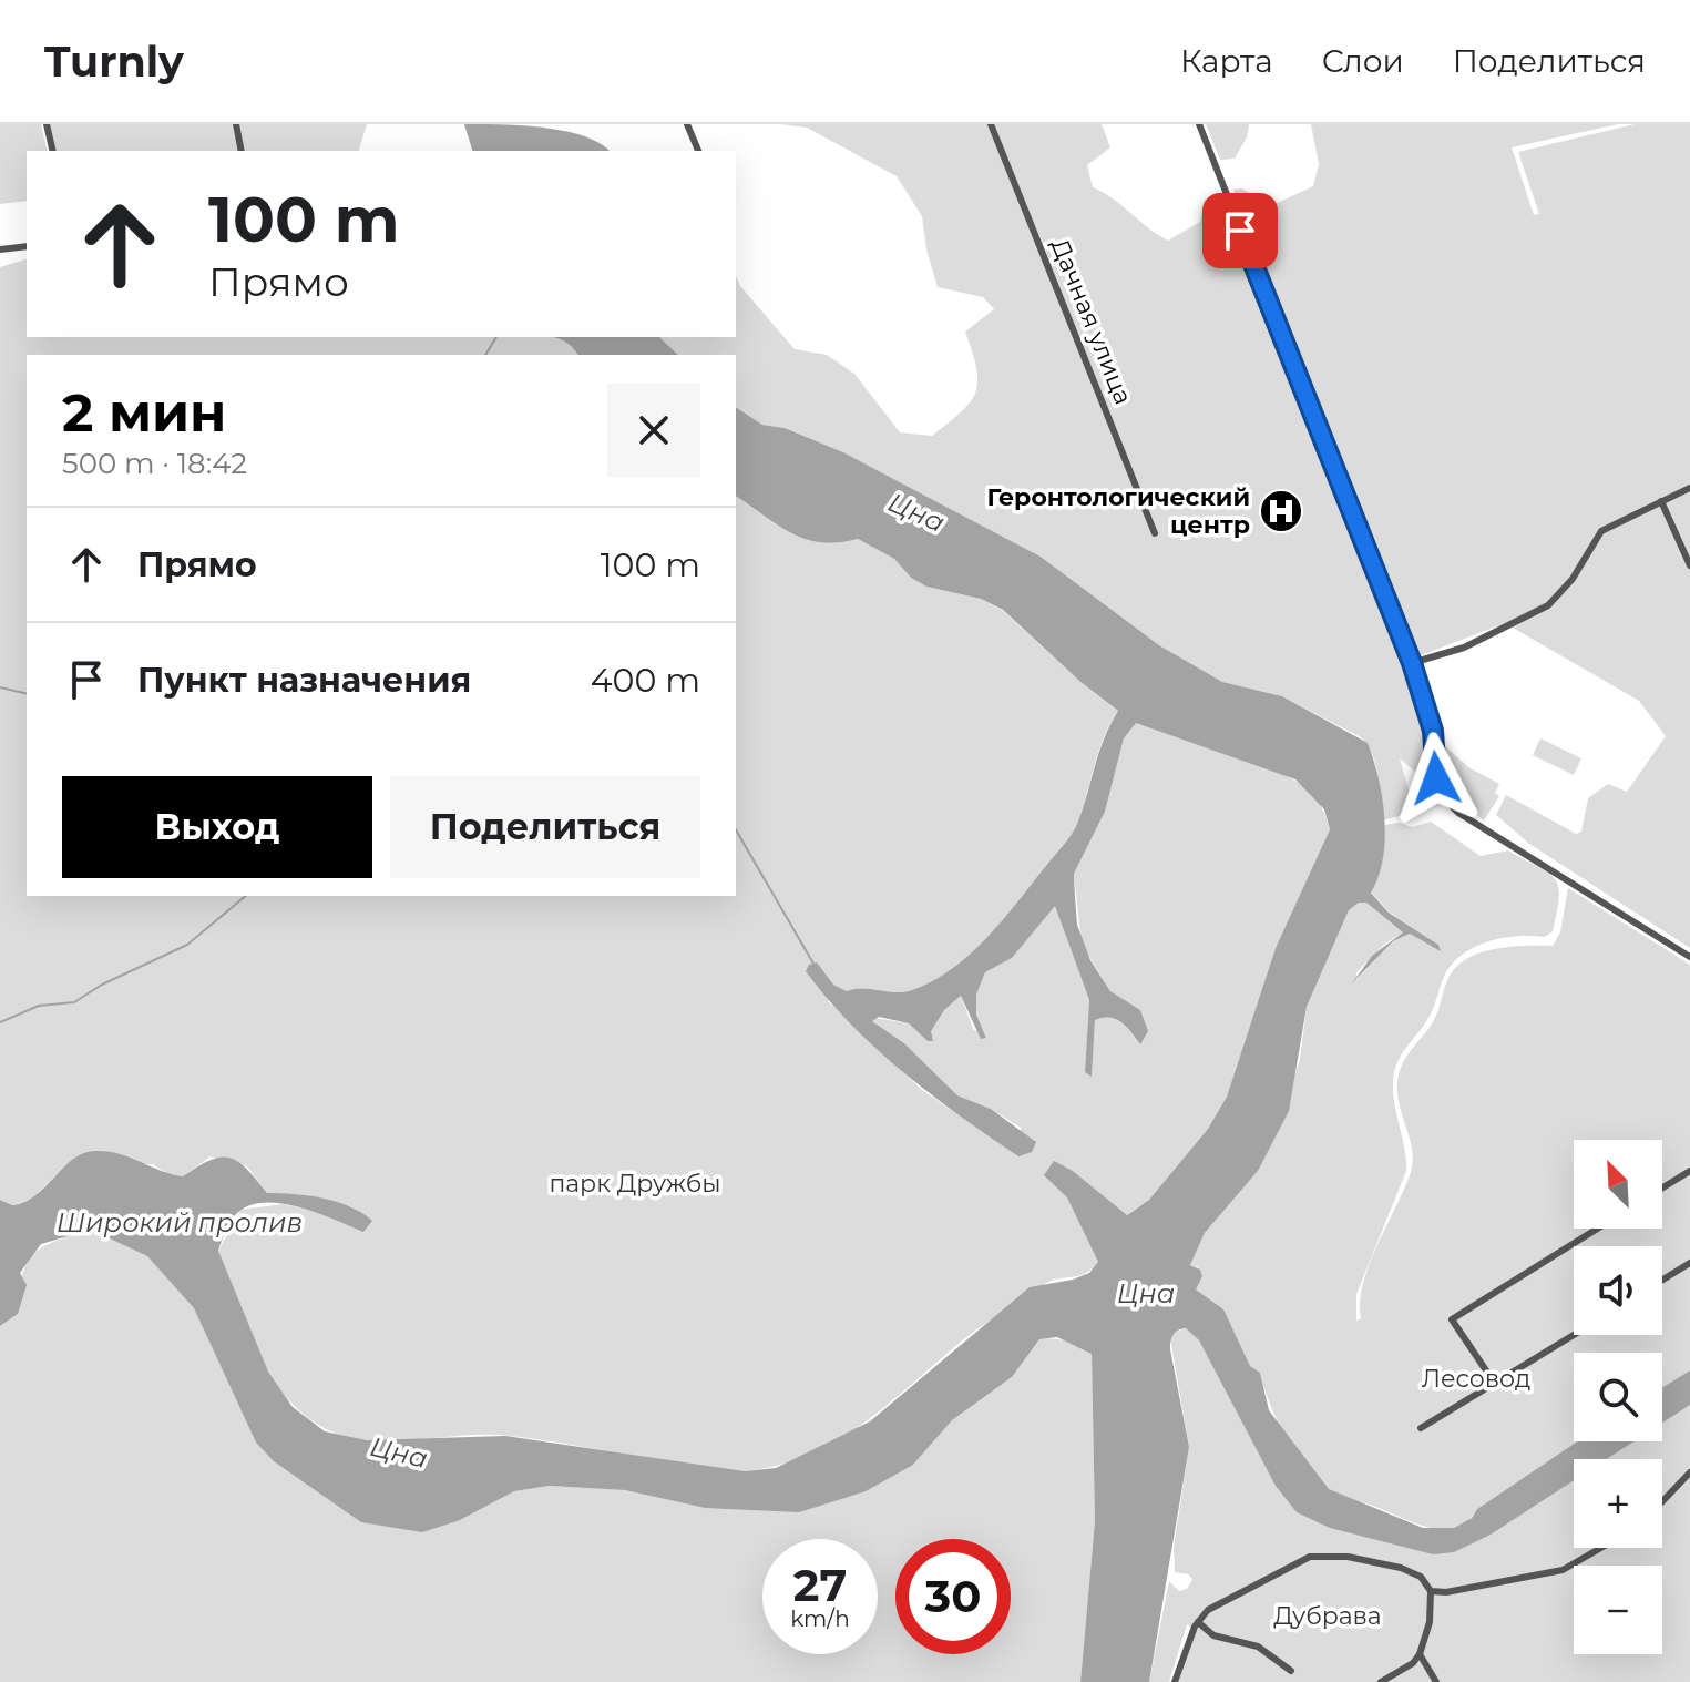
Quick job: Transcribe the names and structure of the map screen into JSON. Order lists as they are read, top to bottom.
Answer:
{
  "streets": {
    "street": ["Дачная улица"]
  },
  "water": ["Цна", "Широкий пролив"],
  "parks": ["парк Дружбы", "Лесовод", "Дубрава"],
  "places": {
    "hospital": ["Геронтологический центр"]
  },
  "north": "top left",
  "page": {
    "header": "Turnly",
    "nav": ["Карта", "Слои", "Поделиться"],
    "turn": ["100 m", "Прямо"],
    "heading": ["2 мин", "500 m · 18:42"],
    "list": [
      {
        "name": "Прямо",
        "value": "100 m"
      },
      {
        "name": "Пункт назначения",
        "value": "400 m"
      }
    ],
    "buttons": ["Выход", "Поделиться"],
    "map_buttons": ["+", "−"],
    "speed": "27 km/h",
    "limit": "30"
  }
}
